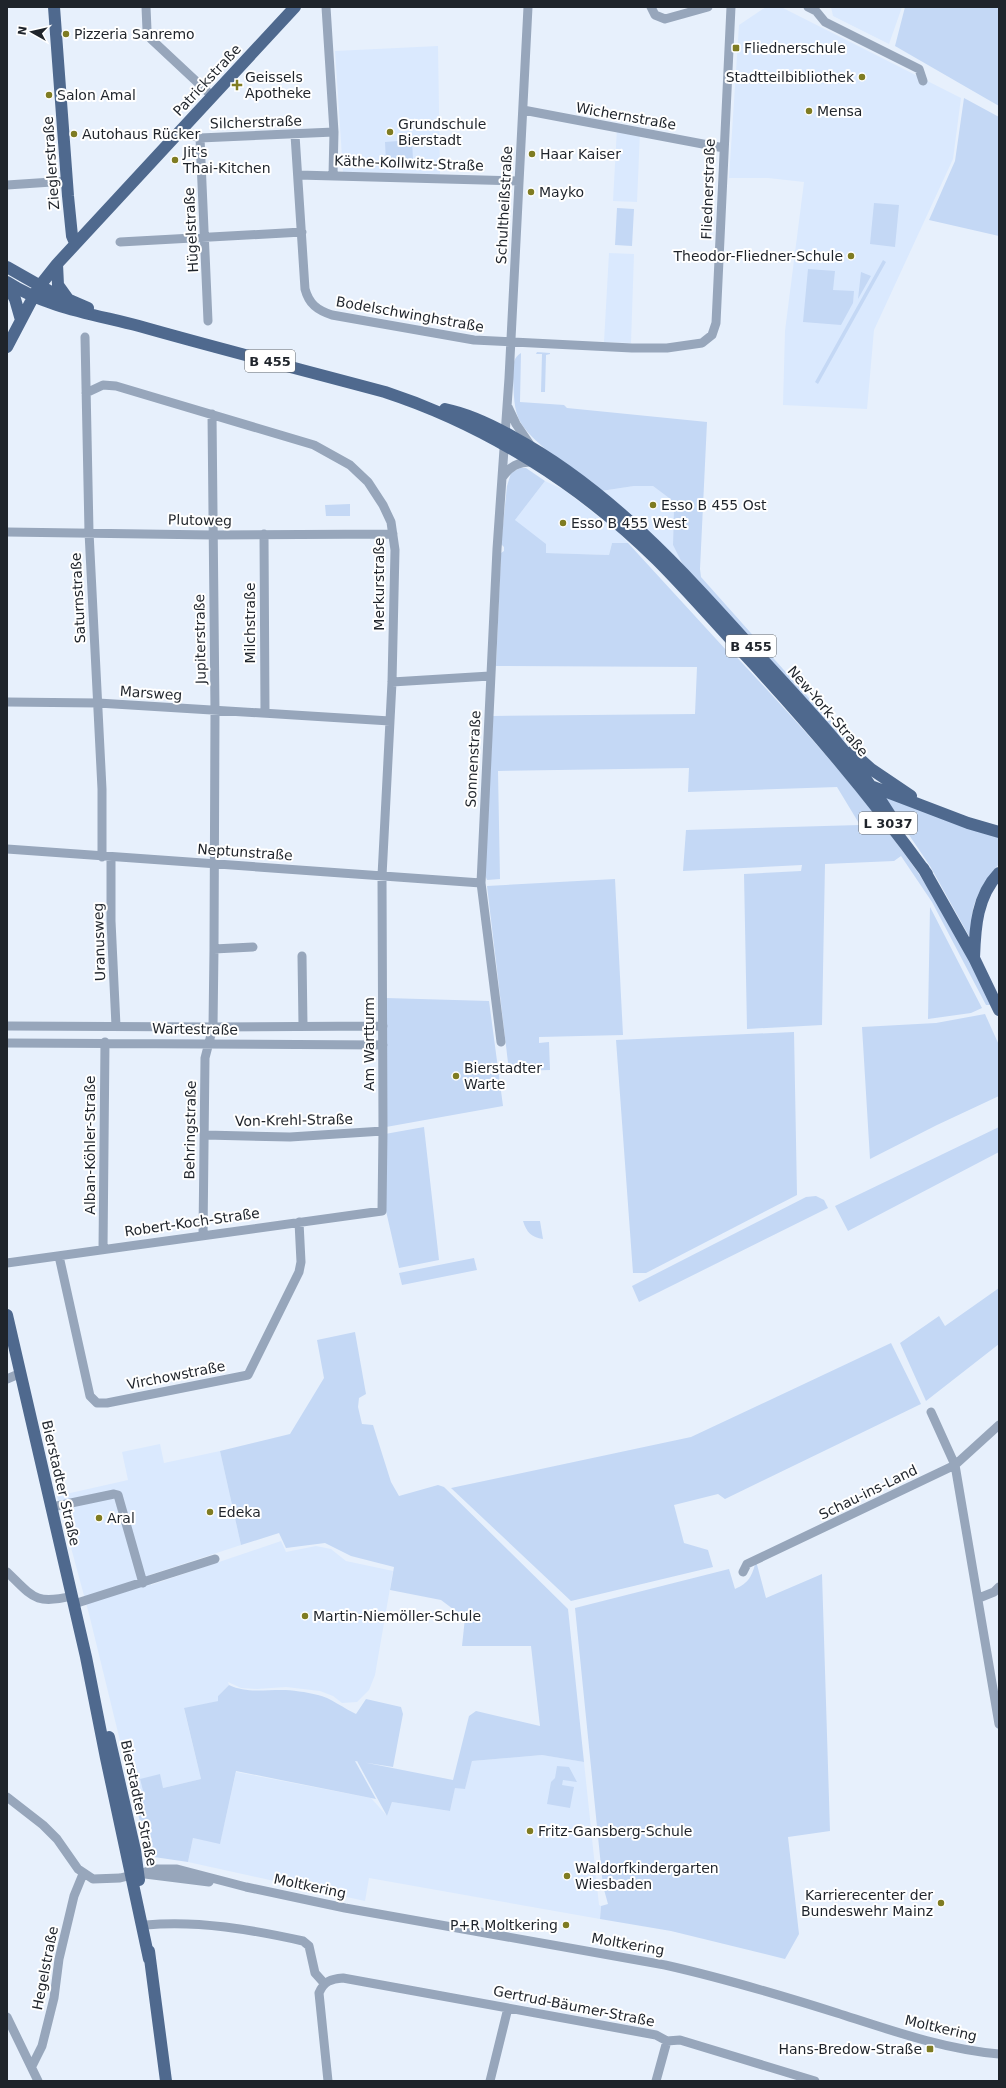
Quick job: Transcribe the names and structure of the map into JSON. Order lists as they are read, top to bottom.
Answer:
{
  "streets": {
    "main road": [
      "Patrickstraße",
      "Zieglerstraße",
      "B 455",
      "New-York-Straße",
      "L 3037",
      "Bierstadter Straße"
    ],
    "street": [
      "Wichernstraße",
      "Silcherstraße",
      "Käthe-Kollwitz-Straße",
      "Fliednerstraße",
      "Schultheißstraße",
      "Hügelstraße",
      "Bodelschwinghstraße",
      "Plutoweg",
      "Merkurstraße",
      "Saturnstraße",
      "Milchstraße",
      "Jupiterstraße",
      "Marsweg",
      "Sonnenstraße",
      "Neptunstraße",
      "Uranusweg",
      "Wartestraße",
      "Am Wartturm",
      "Von-Krehl-Straße",
      "Behringstraße",
      "Alban-Köhler-Straße",
      "Robert-Koch-Straße",
      "Virchowstraße",
      "Schau-ins-Land",
      "Moltkering",
      "Hegelstraße",
      "Gertrud-Bäumer-Straße"
    ]
  },
  "crossings": [
    ["Patrickstraße", "Silcherstraße"],
    ["Patrickstraße", "Zieglerstraße"],
    ["Patrickstraße", "B 455"],
    ["Wichernstraße", "Fliednerstraße"],
    ["Wichernstraße", "Schultheißstraße"],
    ["Silcherstraße", "Hügelstraße"],
    ["Silcherstraße", "Bodelschwinghstraße"],
    ["Käthe-Kollwitz-Straße", "Schultheißstraße"],
    ["Käthe-Kollwitz-Straße", "Bodelschwinghstraße"],
    ["Fliednerstraße", "Schultheißstraße"],
    ["Fliednerstraße", "Bodelschwinghstraße"],
    ["Schultheißstraße", "Bodelschwinghstraße"],
    ["Schultheißstraße", "B 455"],
    ["Schultheißstraße", "New-York-Straße"],
    ["Schultheißstraße", "Sonnenstraße"],
    ["B 455", "New-York-Straße"],
    ["B 455", "Sonnenstraße"],
    ["B 455", "L 3037"],
    ["Plutoweg", "Merkurstraße"],
    ["Plutoweg", "Saturnstraße"],
    ["Plutoweg", "Milchstraße"],
    ["Plutoweg", "Jupiterstraße"],
    ["Merkurstraße", "Saturnstraße"],
    ["Merkurstraße", "Jupiterstraße"],
    ["Merkurstraße", "Marsweg"],
    ["Merkurstraße", "Neptunstraße"],
    ["Merkurstraße", "Am Wartturm"],
    ["Saturnstraße", "Marsweg"],
    ["Saturnstraße", "Neptunstraße"],
    ["Saturnstraße", "Uranusweg"],
    ["Milchstraße", "Marsweg"],
    ["Jupiterstraße", "Marsweg"],
    ["Jupiterstraße", "Neptunstraße"],
    ["Jupiterstraße", "Behringstraße"],
    ["New-York-Straße", "L 3037"],
    ["Sonnenstraße", "Neptunstraße"],
    ["Neptunstraße", "Uranusweg"],
    ["Neptunstraße", "Am Wartturm"],
    ["Uranusweg", "Wartestraße"],
    ["Wartestraße", "Am Wartturm"],
    ["Wartestraße", "Behringstraße"],
    ["Wartestraße", "Alban-Köhler-Straße"],
    ["Am Wartturm", "Von-Krehl-Straße"],
    ["Am Wartturm", "Robert-Koch-Straße"],
    ["Von-Krehl-Straße", "Behringstraße"],
    ["Behringstraße", "Robert-Koch-Straße"],
    ["Alban-Köhler-Straße", "Robert-Koch-Straße"],
    ["Robert-Koch-Straße", "Virchowstraße"],
    ["Bierstadter Straße", "Moltkering"],
    ["Moltkering", "Hegelstraße"]
  ],
  "places": {
    "other": [
      "Pizzeria Sanremo",
      "Stadtteilbibliothek",
      "Salon Amal",
      "Mensa",
      "Grundschule Bierstadt",
      "Autohaus Rücker",
      "Haar Kaiser",
      "Jit's Thai-Kitchen",
      "Mayko",
      "Theodor-Fliedner-Schule",
      "Esso B 455 Ost",
      "Esso B 455 West",
      "Bierstadter Warte",
      "Edeka",
      "Aral",
      "Martin-Niemöller-Schule",
      "Fritz-Gansberg-Schule",
      "Waldorfkindergarten Wiesbaden",
      "Karrierecenter der Bundeswehr Mainz",
      "P+R Moltkering"
    ],
    "transit": ["Fliednerschule", "Hans-Bredow-Straße"],
    "health": ["Geissels Apotheke"]
  },
  "north": "left"
}
